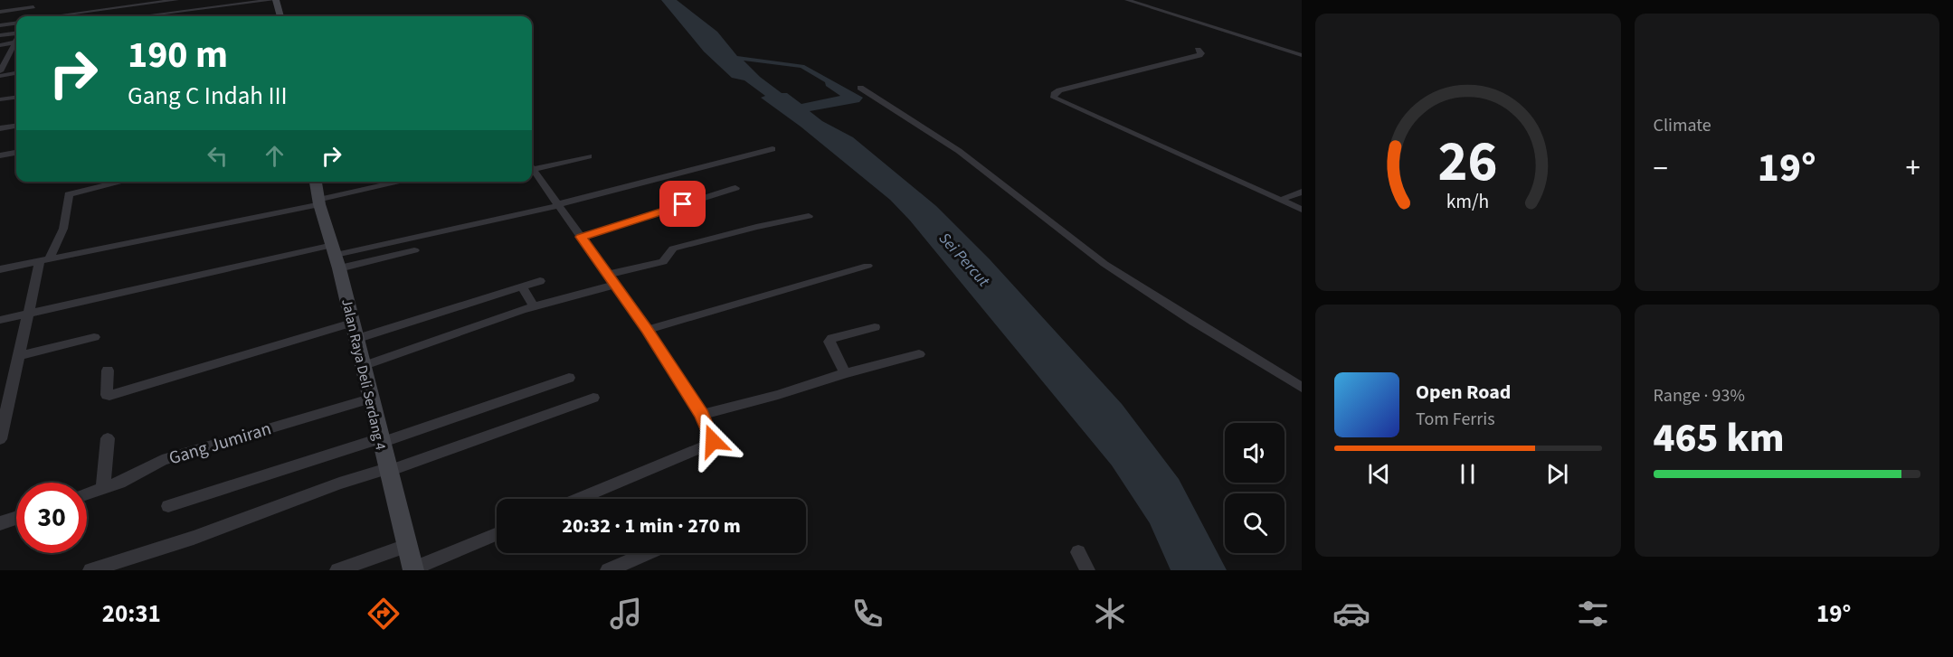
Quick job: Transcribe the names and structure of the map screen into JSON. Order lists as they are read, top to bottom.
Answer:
{
  "streets": {
    "street": ["Jalan Raya Deli Serdang 4", "Gang Jumiran"]
  },
  "crossings": [
    ["Jalan Raya Deli Serdang 4", "Gang Jumiran"]
  ],
  "water": ["Sei Percut"],
  "page": {
    "tile": [
      "Climate",
      ["Range · 93%", "465 km"]
    ],
    "turn": ["190 m", "Gang C Indah III"],
    "heat": ["−", "19°", "+"],
    "song": ["Open Road", "Tom Ferris"],
    "limit": "30",
    "trip": "20:32 · 1 min · 270 m",
    "tabs": ["20:31", "19°"],
    "gauge": ["26", "km/h"]
  }
}
